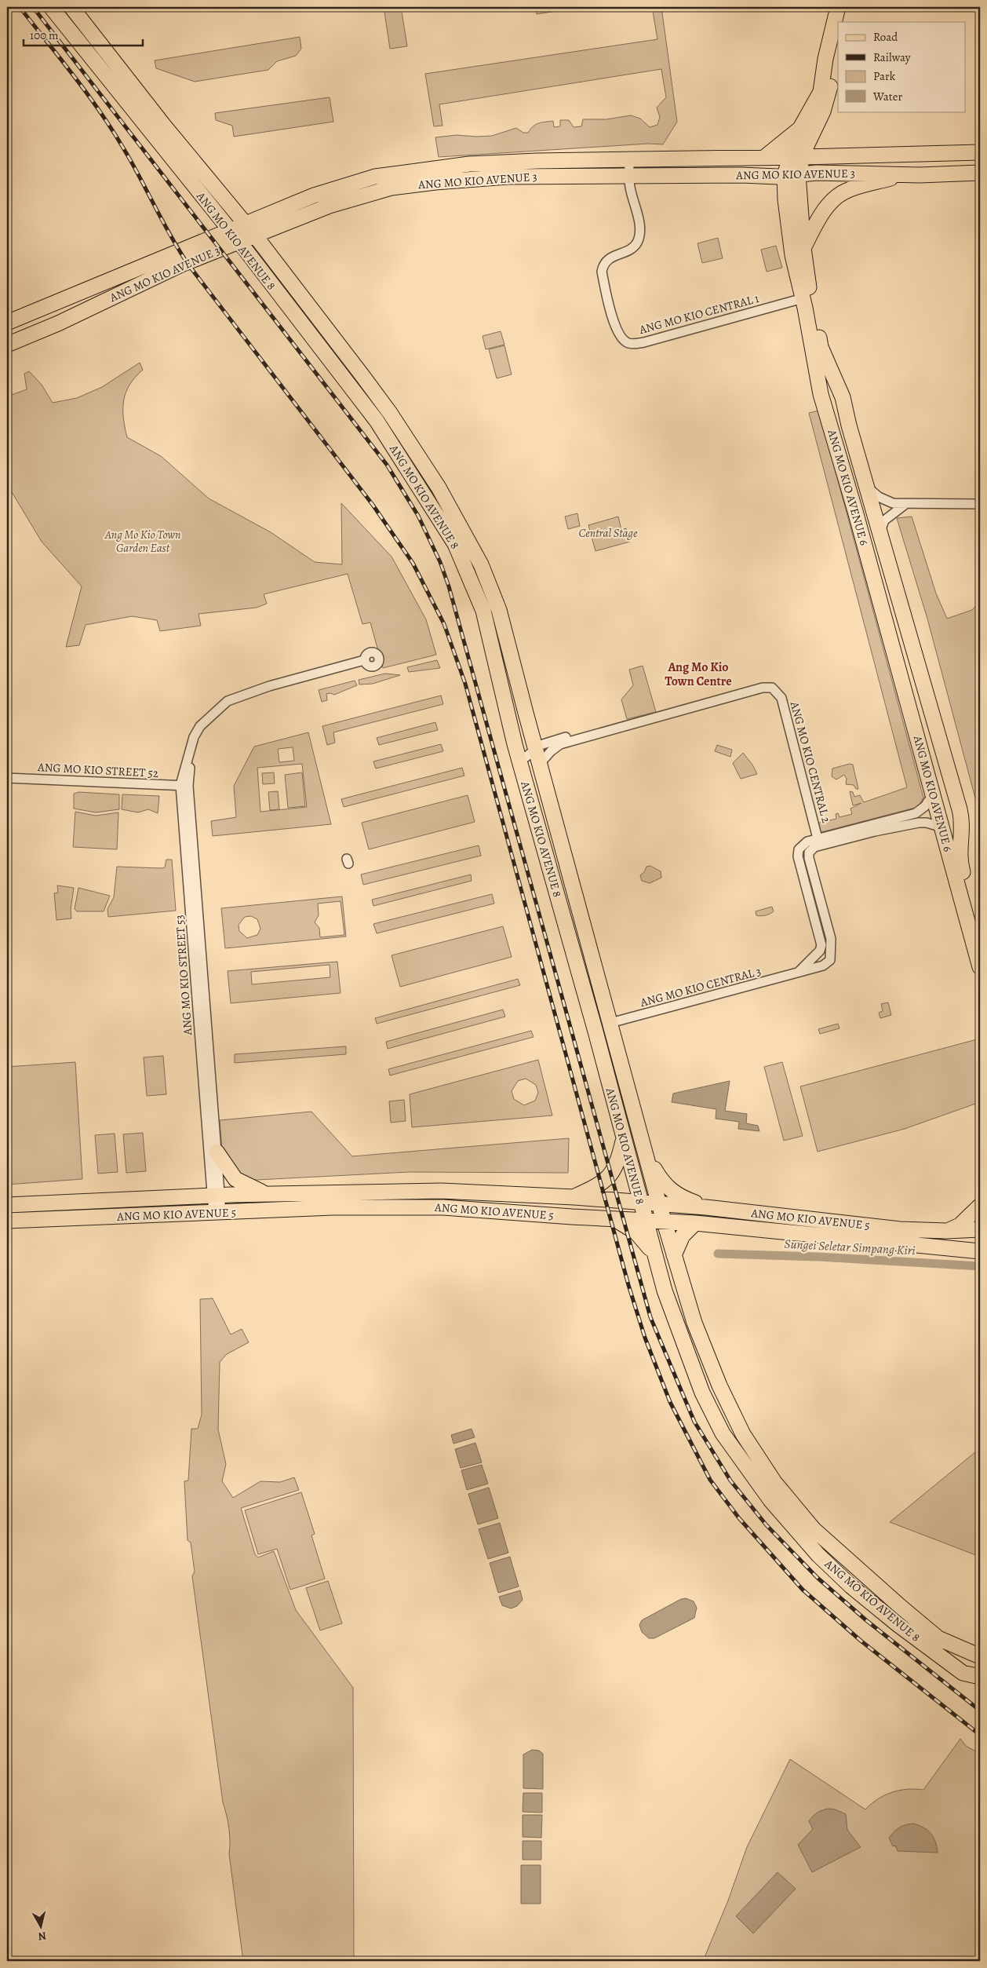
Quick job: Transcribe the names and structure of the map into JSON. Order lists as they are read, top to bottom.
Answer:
{
  "streets": {
    "main road": [
      "ANG MO KIO AVENUE 3",
      "ANG MO KIO AVENUE 8",
      "ANG MO KIO AVENUE 6",
      "ANG MO KIO AVENUE 5"
    ],
    "street": [
      "ANG MO KIO CENTRAL 1",
      "ANG MO KIO CENTRAL 2",
      "ANG MO KIO STREET 52",
      "ANG MO KIO STREET 53",
      "ANG MO KIO CENTRAL 3"
    ]
  },
  "crossings": [
    ["ANG MO KIO AVENUE 3", "ANG MO KIO AVENUE 8"],
    ["ANG MO KIO AVENUE 3", "ANG MO KIO CENTRAL 1"],
    ["ANG MO KIO AVENUE 3", "ANG MO KIO AVENUE 6"],
    ["ANG MO KIO AVENUE 8", "ANG MO KIO CENTRAL 2"],
    ["ANG MO KIO AVENUE 8", "ANG MO KIO CENTRAL 3"],
    ["ANG MO KIO AVENUE 8", "ANG MO KIO AVENUE 5"],
    ["ANG MO KIO CENTRAL 1", "ANG MO KIO AVENUE 6"],
    ["ANG MO KIO AVENUE 6", "ANG MO KIO CENTRAL 2"],
    ["ANG MO KIO CENTRAL 2", "ANG MO KIO CENTRAL 3"],
    ["ANG MO KIO STREET 52", "ANG MO KIO STREET 53"],
    ["ANG MO KIO STREET 53", "ANG MO KIO AVENUE 5"]
  ],
  "districts": ["Ang Mo Kio Town Centre"],
  "water": ["Sungei Seletar Simpang Kiri"],
  "parks": ["Central Stage", "Ang Mo Kio Town Garden East"],
  "legend": [
    "Road",
    "Railway",
    "Park",
    "Water"
  ],
  "scale_bar": "100 m",
  "north": "bottom"
}
